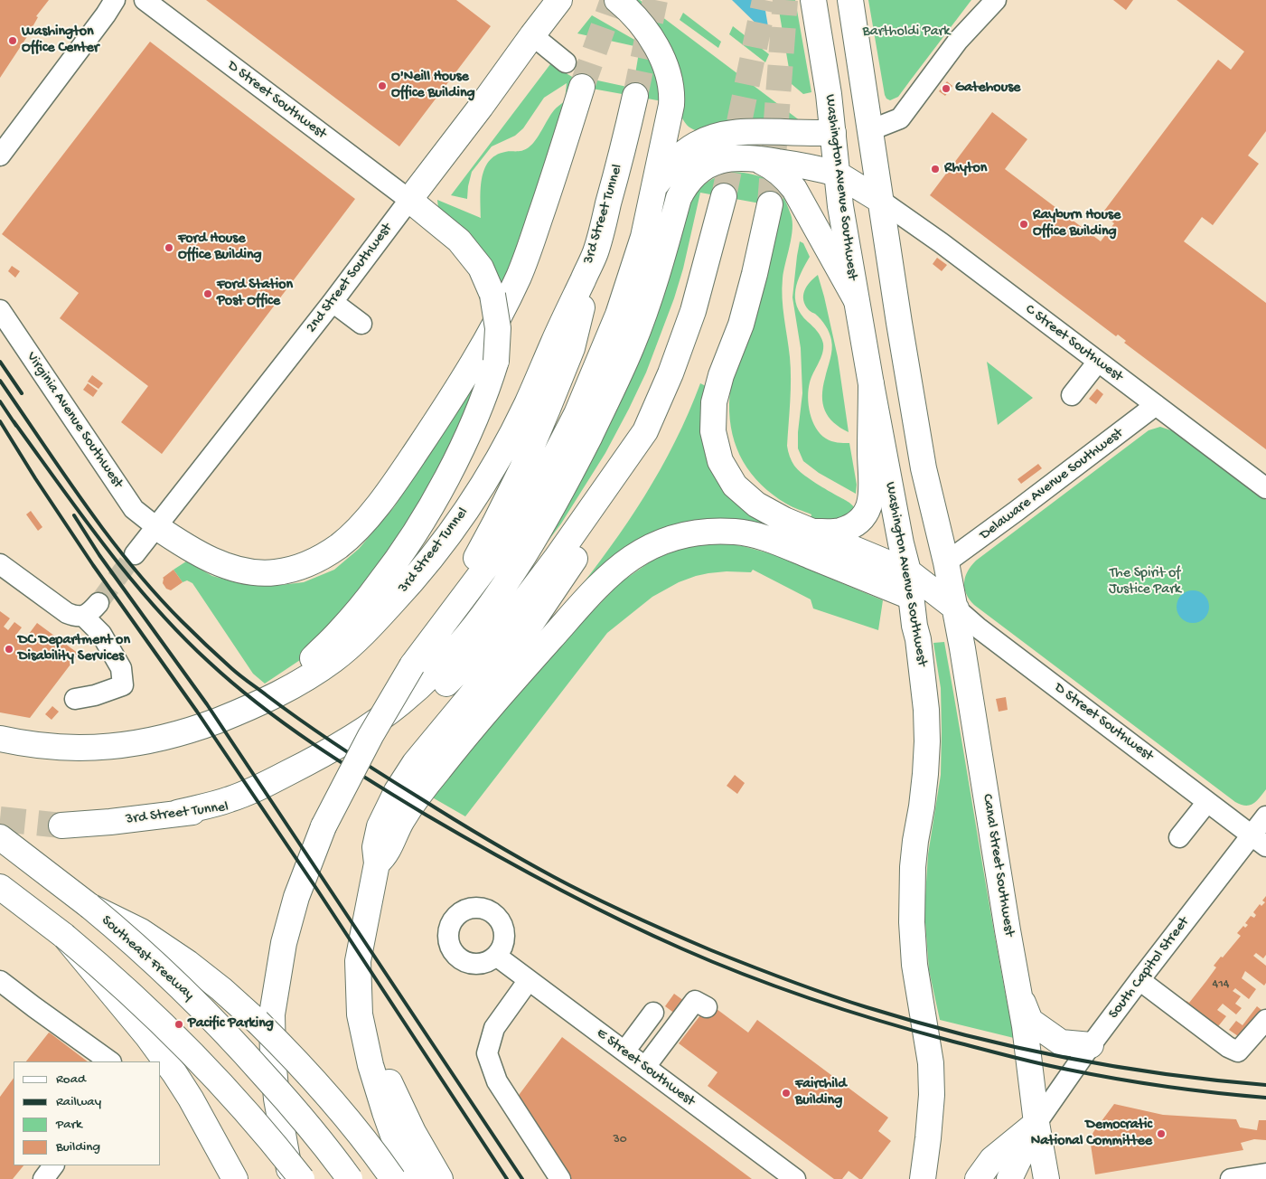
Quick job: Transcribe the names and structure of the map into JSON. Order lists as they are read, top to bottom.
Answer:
{
  "streets": {
    "main road": [
      "Washington Avenue Southwest",
      "3rd Street Tunnel",
      "2nd Street Southwest",
      "Canal Street Southwest",
      "Southeast Freeway"
    ],
    "street": [
      "D Street Southwest",
      "C Street Southwest",
      "Virginia Avenue Southwest",
      "Delaware Avenue Southwest",
      "South Capitol Street",
      "E Street Southwest"
    ]
  },
  "crossings": [
    ["D Street Southwest", "2nd Street Southwest"],
    ["D Street Southwest", "Canal Street Southwest"],
    ["D Street Southwest", "South Capitol Street"],
    ["2nd Street Southwest", "Virginia Avenue Southwest"],
    ["C Street Southwest", "Delaware Avenue Southwest"],
    ["Canal Street Southwest", "South Capitol Street"]
  ],
  "parks": ["Bartholdi Park", "The Spirit of Justice Park"],
  "places": [
    "Washington Office Center",
    "O'Neill House Office Building",
    "Gatehouse",
    "Rhyton",
    "Rayburn House Office Building",
    "Ford House Office Building",
    "Ford Station Post Office",
    "DC Department on Disability Services",
    "Pacific Parking",
    "Fairchild Building",
    "Democratic National Committee"
  ],
  "house_numbers": ["414", "30"],
  "legend": [
    "Road",
    "Railway",
    "Park",
    "Building"
  ]
}
